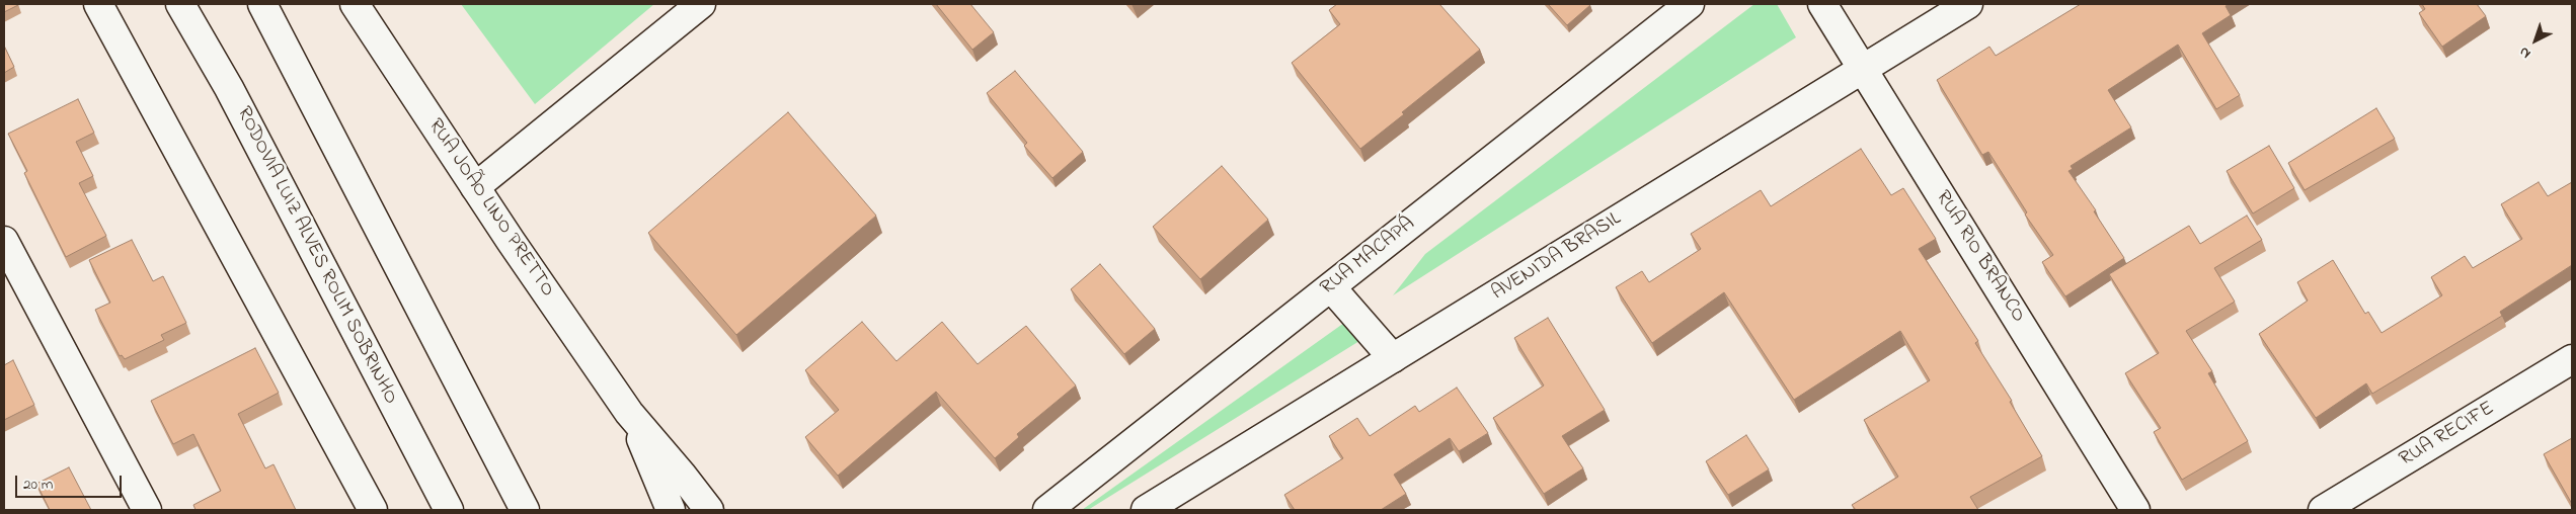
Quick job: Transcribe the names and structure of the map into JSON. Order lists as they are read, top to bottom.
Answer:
{
  "streets": {
    "main road": [
      "RUA JOÃO LINO PRETTO",
      "RODOVIA LUIZ ALVES ROLIM SOBRINHO",
      "RUA MACAPÁ",
      "AVENIDA BRASIL",
      "RUA RIO BRANCO",
      "RUA RECIFE"
    ]
  },
  "crossings": [
    ["AVENIDA BRASIL", "RUA RIO BRANCO"]
  ],
  "scale_bar": "20 m",
  "north": "bottom left"
}
